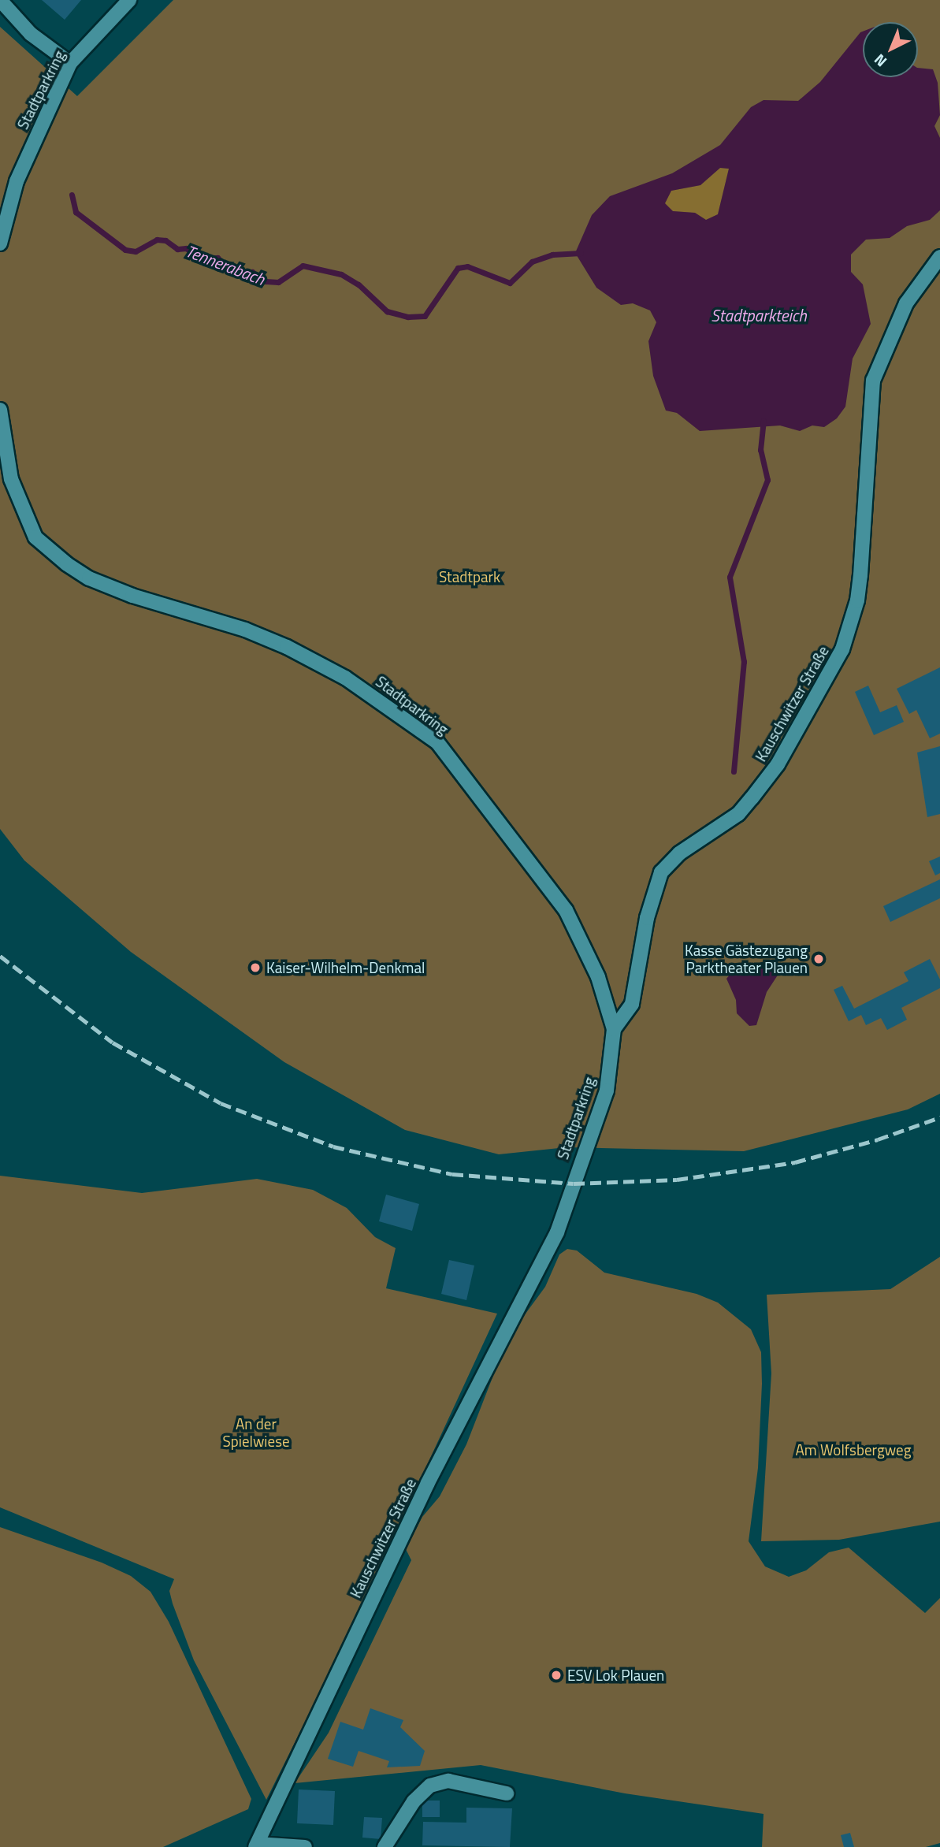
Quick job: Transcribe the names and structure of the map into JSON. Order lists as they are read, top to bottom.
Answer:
{
  "streets": {
    "street": ["Stadtparkring", "Kauschwitzer Straße"]
  },
  "crossings": [
    ["Stadtparkring", "Kauschwitzer Straße"]
  ],
  "water": ["Tennerabach", "Stadtparkteich"],
  "parks": ["Stadtpark", "An der Spielwiese", "Am Wolfsbergweg"],
  "places": ["Kasse Gästezugang Parktheater Plauen", "Kaiser-Wilhelm-Denkmal", "ESV Lok Plauen"],
  "north": "bottom left"
}
